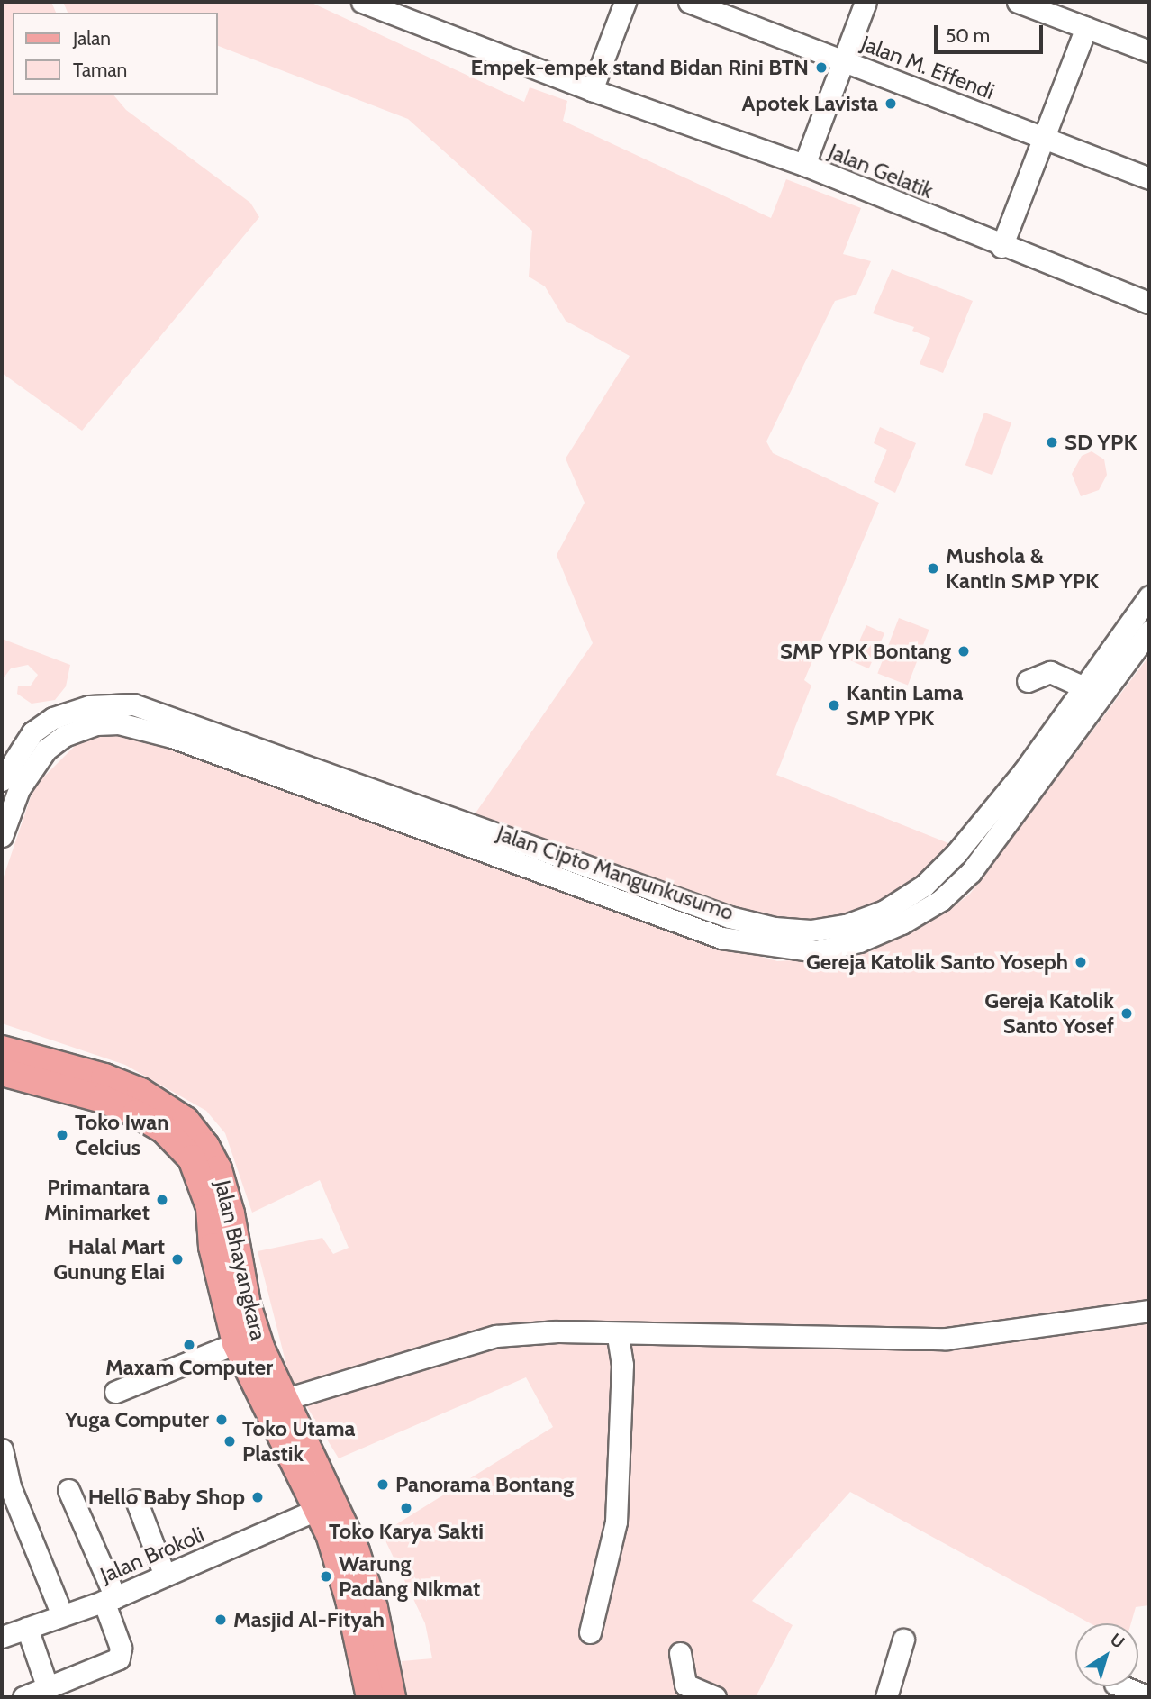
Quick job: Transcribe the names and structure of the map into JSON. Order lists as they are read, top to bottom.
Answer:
{
  "streets": {
    "main road": ["Jalan Bhayangkara"],
    "street": [
      "Jalan M. Effendi",
      "Jalan Gelatik",
      "Jalan Cipto Mangunkusumo",
      "Jalan Brokoli"
    ]
  },
  "crossings": [
    ["Jalan Bhayangkara", "Jalan Brokoli"]
  ],
  "places": [
    "Empek-empek stand Bidan Rini BTN",
    "Apotek Lavista",
    "SD YPK",
    "Mushola & Kantin SMP YPK",
    "SMP YPK Bontang",
    "Kantin Lama SMP YPK",
    "Gereja Katolik Santo Yoseph",
    "Gereja Katolik Santo Yosef",
    "Toko Iwan Celcius",
    "Primantara Minimarket",
    "Halal Mart Gunung Elai",
    "Maxam Computer",
    "Yuga Computer",
    "Toko Utama Plastik",
    "Panorama Bontang",
    "Hello Baby Shop",
    "Toko Karya Sakti",
    "Warung Padang Nikmat",
    "Masjid Al-Fityah"
  ],
  "legend": ["Jalan", "Taman"],
  "scale_bar": "50 m",
  "north": "top right"
}
